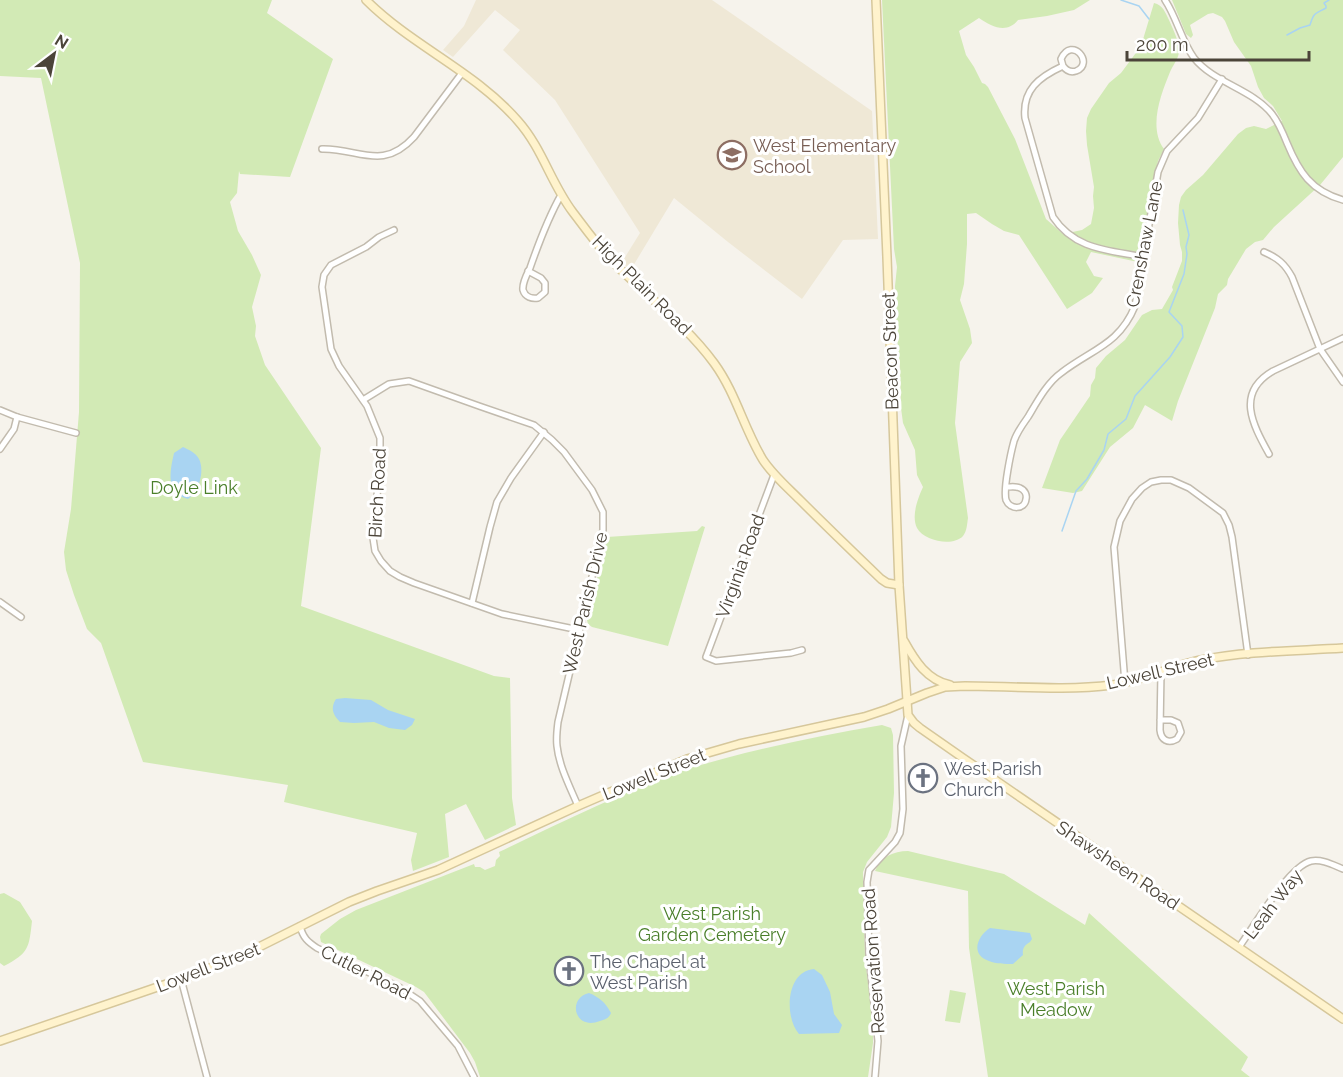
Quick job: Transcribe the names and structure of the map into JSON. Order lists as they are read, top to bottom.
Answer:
{
  "streets": {
    "main road": [
      "High Plain Road",
      "Beacon Street",
      "Lowell Street",
      "Shawsheen Road"
    ],
    "street": [
      "Crenshaw Lane",
      "Birch Road",
      "Virginia Road",
      "West Parish Drive",
      "Leah Way",
      "Reservation Road",
      "Cutler Road"
    ]
  },
  "crossings": [
    ["High Plain Road", "Beacon Street"],
    ["High Plain Road", "Virginia Road"],
    ["Beacon Street", "Lowell Street"],
    ["Birch Road", "West Parish Drive"],
    ["West Parish Drive", "Lowell Street"],
    ["Lowell Street", "Cutler Road"],
    ["Shawsheen Road", "Leah Way"],
    ["Shawsheen Road", "Reservation Road"]
  ],
  "parks": ["Doyle Link", "West Parish Garden Cemetery", "West Parish Meadow"],
  "places": {
    "school or university": ["West Elementary School"],
    "church": ["West Parish Church", "The Chapel at West Parish"]
  },
  "scale_bar": "200 m",
  "north": "top right"
}
